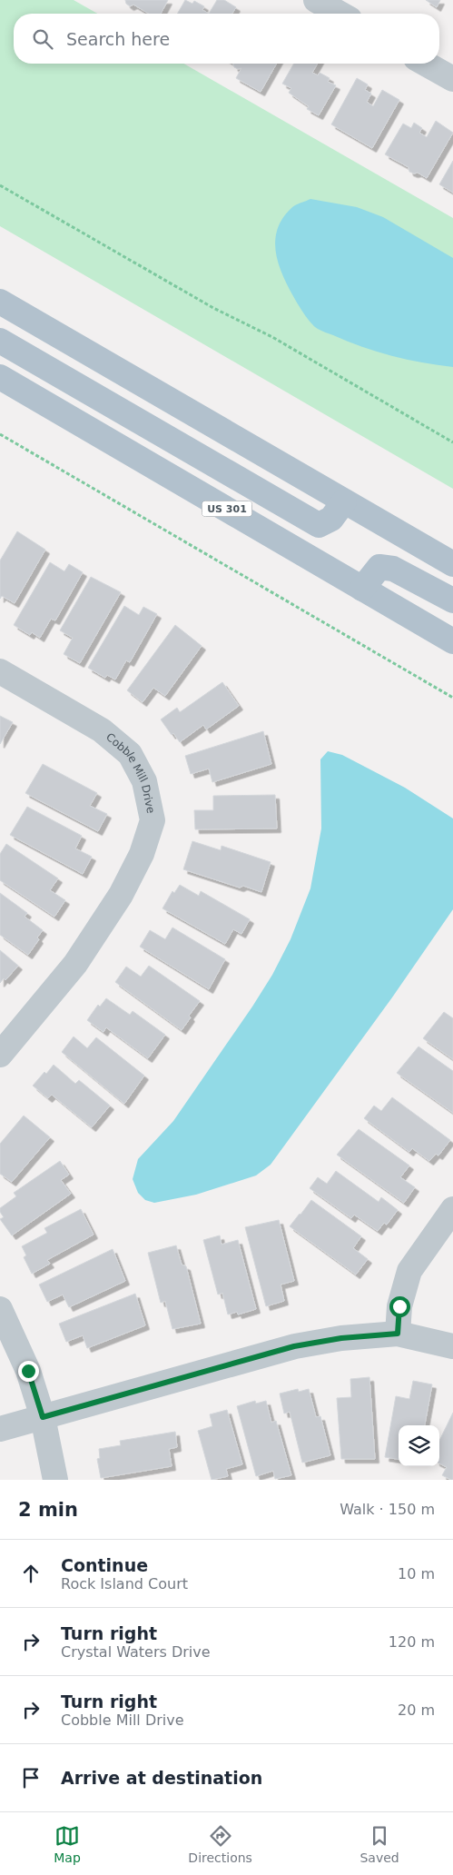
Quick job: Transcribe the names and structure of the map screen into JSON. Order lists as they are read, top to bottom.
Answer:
{
  "streets": {
    "main road": ["US 301"],
    "street": ["Cobble Mill Drive"]
  },
  "page": {
    "search": "Search here",
    "heading": ["2 min", "Walk · 150 m"],
    "list": [
      ["Continue", "Rock Island Court", "10 m"],
      ["Turn right", "Crystal Waters Drive", "120 m"],
      ["Turn right", "Cobble Mill Drive", "20 m"],
      "Arrive at destination"
    ],
    "nav": ["Map", "Directions", "Saved"]
  }
}
